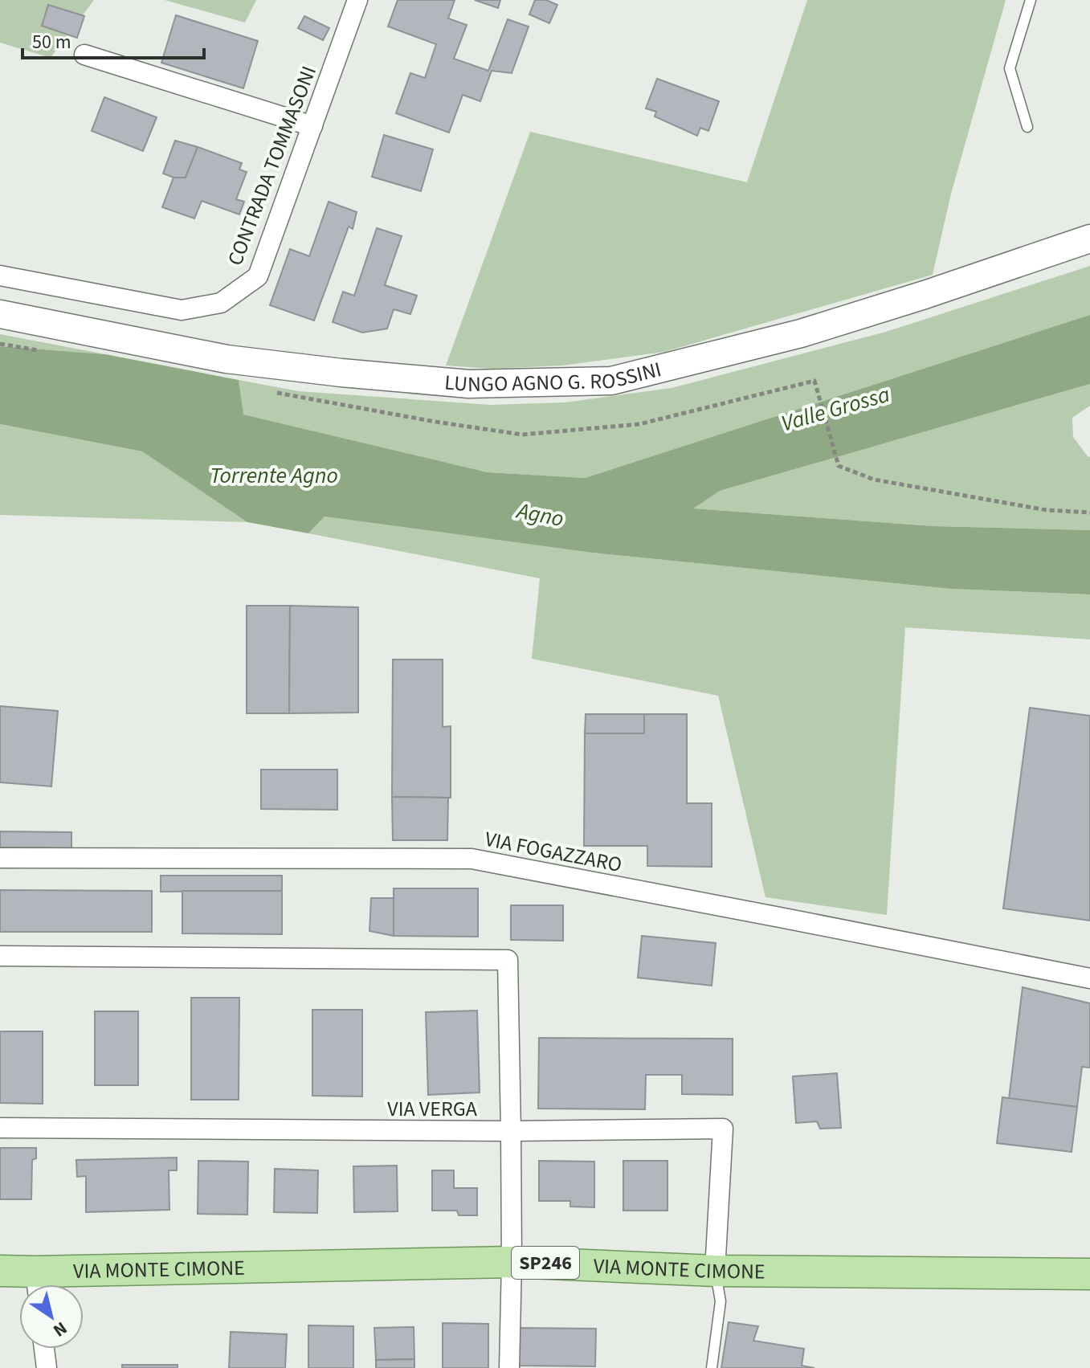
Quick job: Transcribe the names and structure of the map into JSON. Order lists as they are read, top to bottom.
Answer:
{
  "streets": {
    "main road": ["LUNGO AGNO G. ROSSINI", "SP246", "VIA MONTE CIMONE"],
    "street": ["CONTRADA TOMMASONI", "VIA FOGAZZARO", "VIA VERGA"]
  },
  "crossings": [
    ["VIA VERGA", "VIA MONTE CIMONE"]
  ],
  "water": ["Valle Grossa", "Torrente Agno", "Agno"],
  "scale_bar": "50 m",
  "north": "bottom right"
}
